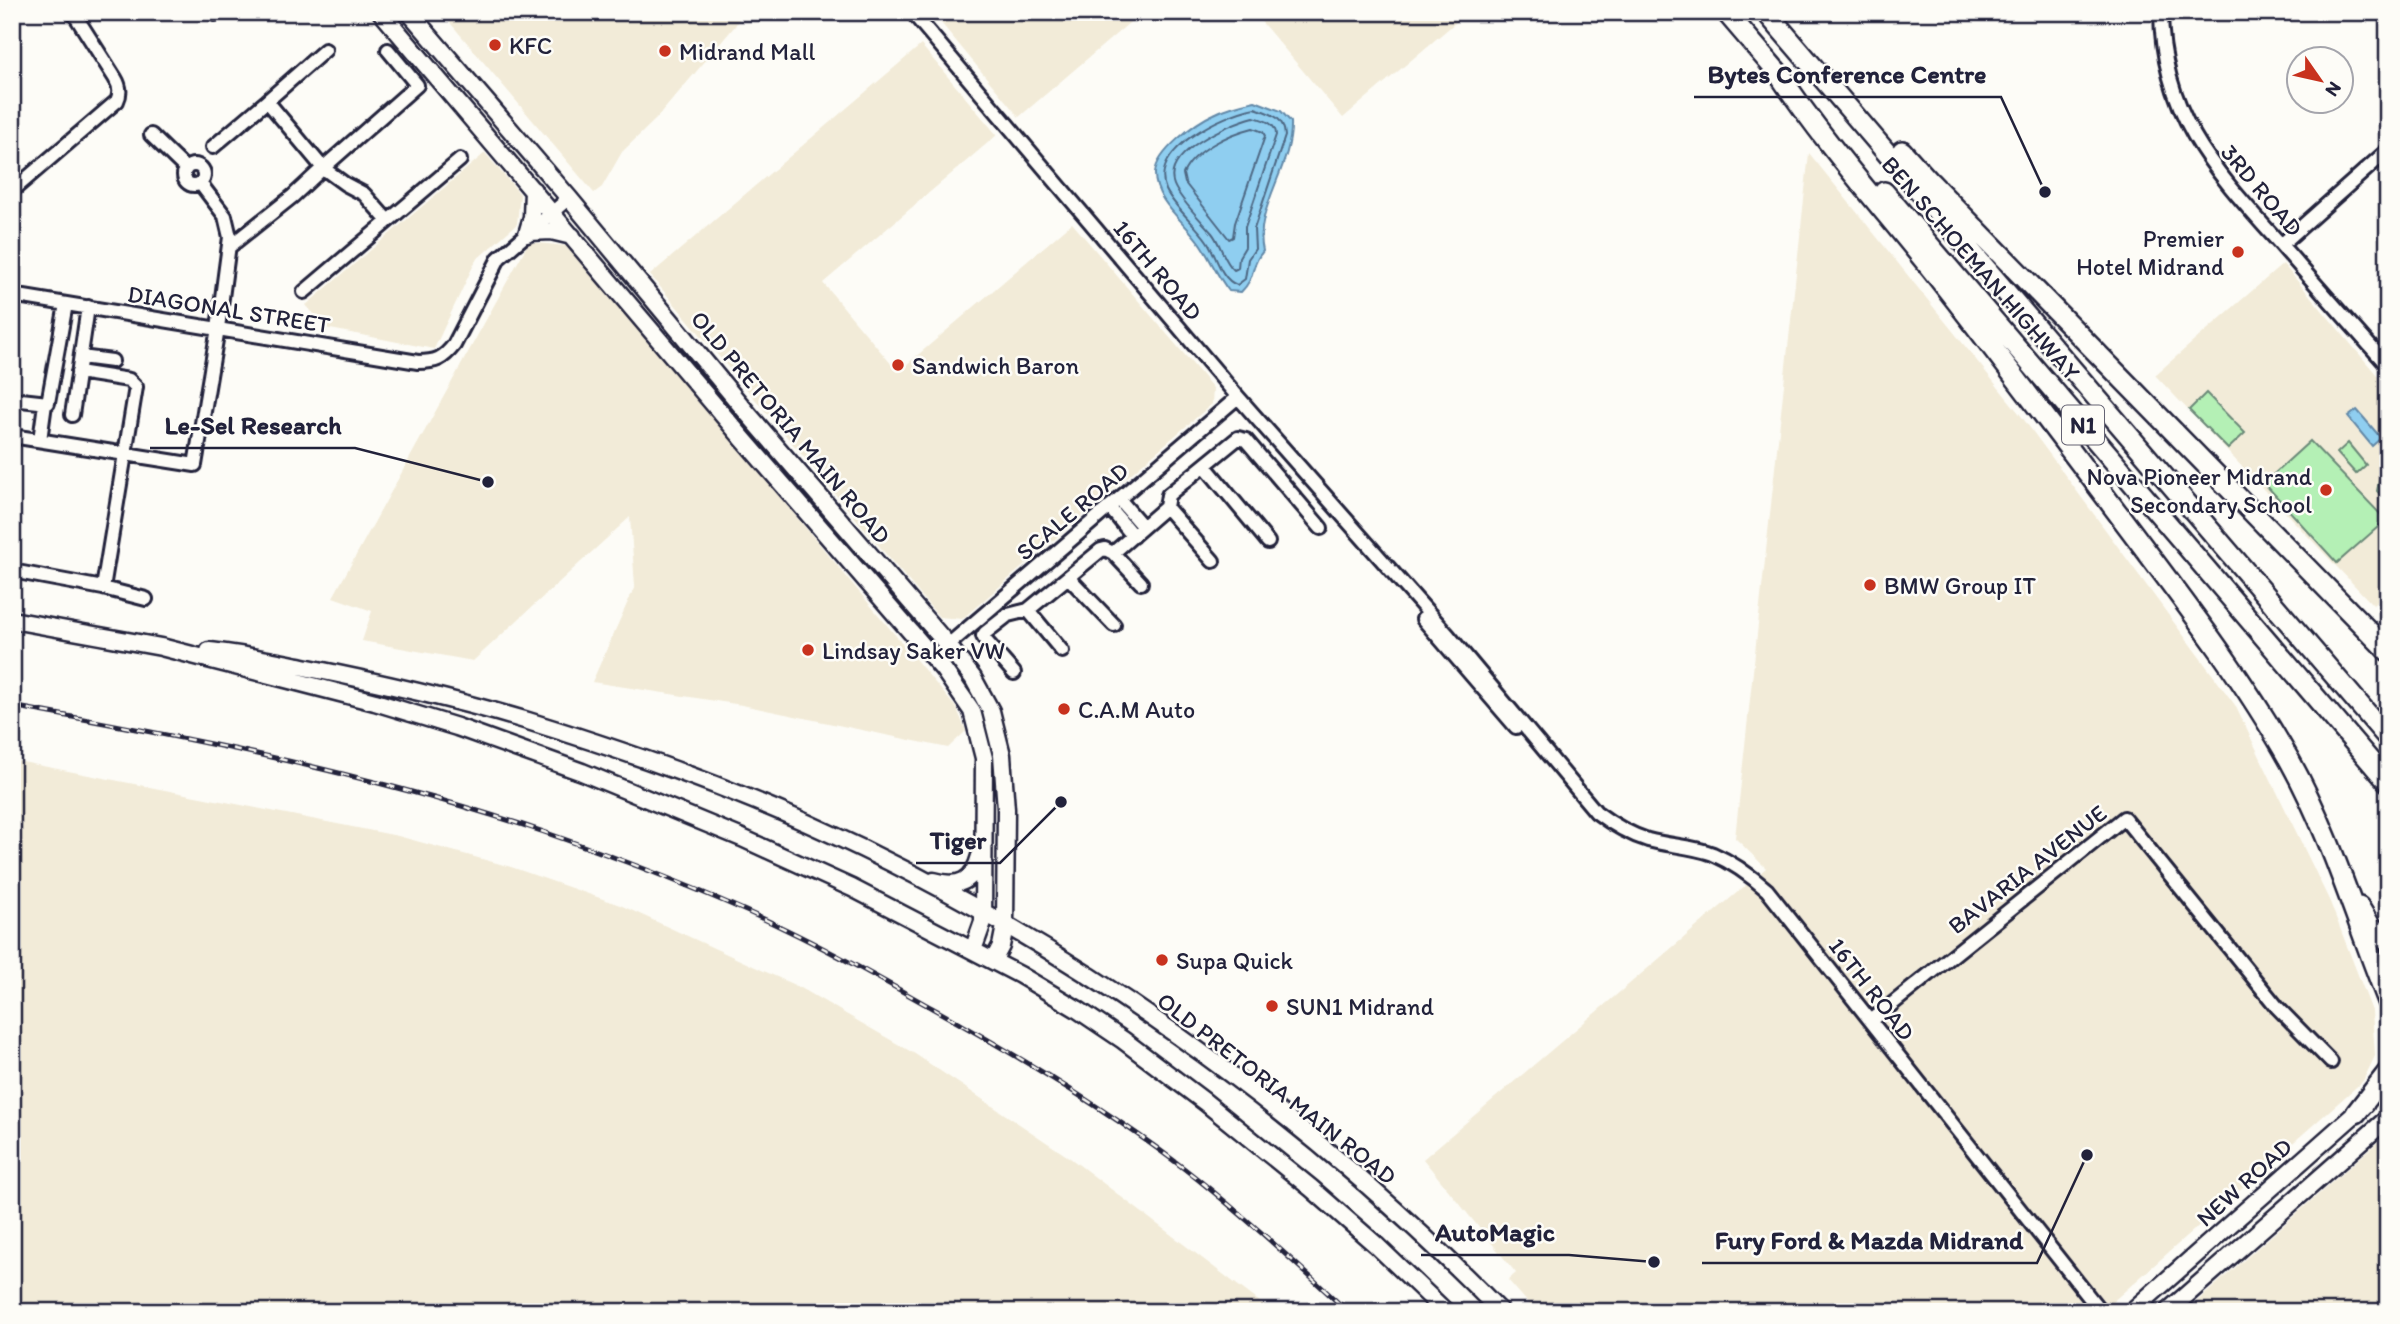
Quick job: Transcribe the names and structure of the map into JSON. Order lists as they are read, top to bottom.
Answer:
{
  "streets": {
    "highway": ["BEN SCHOEMAN HIGHWAY", "N1"],
    "main road": ["OLD PRETORIA MAIN ROAD", "NEW ROAD"],
    "street": [
      "3RD ROAD",
      "16TH ROAD",
      "DIAGONAL STREET",
      "SCALE ROAD",
      "BAVARIA AVENUE"
    ]
  },
  "crossings": [
    ["16TH ROAD", "SCALE ROAD"],
    ["16TH ROAD", "BAVARIA AVENUE"],
    ["OLD PRETORIA MAIN ROAD", "SCALE ROAD"]
  ],
  "places": [
    "KFC",
    "Midrand Mall",
    "Bytes Conference Centre",
    "Premier Hotel Midrand",
    "Sandwich Baron",
    "Le-Sel Research",
    "Nova Pioneer Midrand Secondary School",
    "BMW Group IT",
    "Lindsay Saker VW",
    "C.A.M Auto",
    "Tiger",
    "Supa Quick",
    "SUN1 Midrand",
    "Fury Ford & Mazda Midrand",
    "AutoMagic"
  ],
  "north": "bottom right"
}
